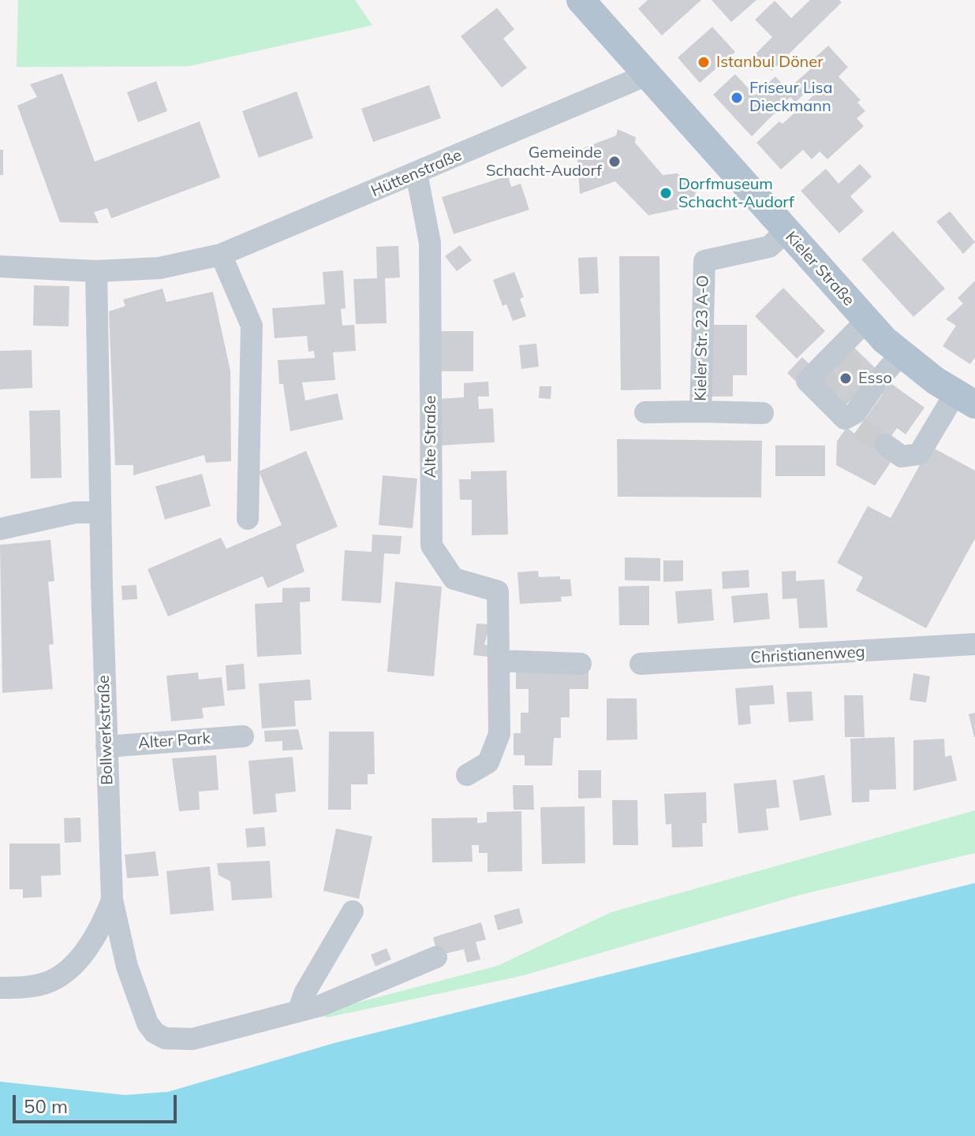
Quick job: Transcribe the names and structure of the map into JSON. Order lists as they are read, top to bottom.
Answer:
{
  "streets": {
    "main road": ["Kieler Straße"],
    "street": [
      "Hüttenstraße",
      "Kieler Str. 23 A-O",
      "Alte Straße",
      "Christianenweg",
      "Bollwerkstraße",
      "Alter Park"
    ]
  },
  "crossings": [
    ["Hüttenstraße", "Kieler Straße"],
    ["Hüttenstraße", "Alte Straße"],
    ["Hüttenstraße", "Bollwerkstraße"],
    ["Kieler Straße", "Kieler Str. 23 A-O"],
    ["Bollwerkstraße", "Alter Park"]
  ],
  "places": [
    "Istanbul Döner",
    "Friseur Lisa Dieckmann",
    "Gemeinde Schacht-Audorf",
    "Dorfmuseum Schacht-Audorf",
    "Esso"
  ],
  "scale_bar": "50 m"
}
